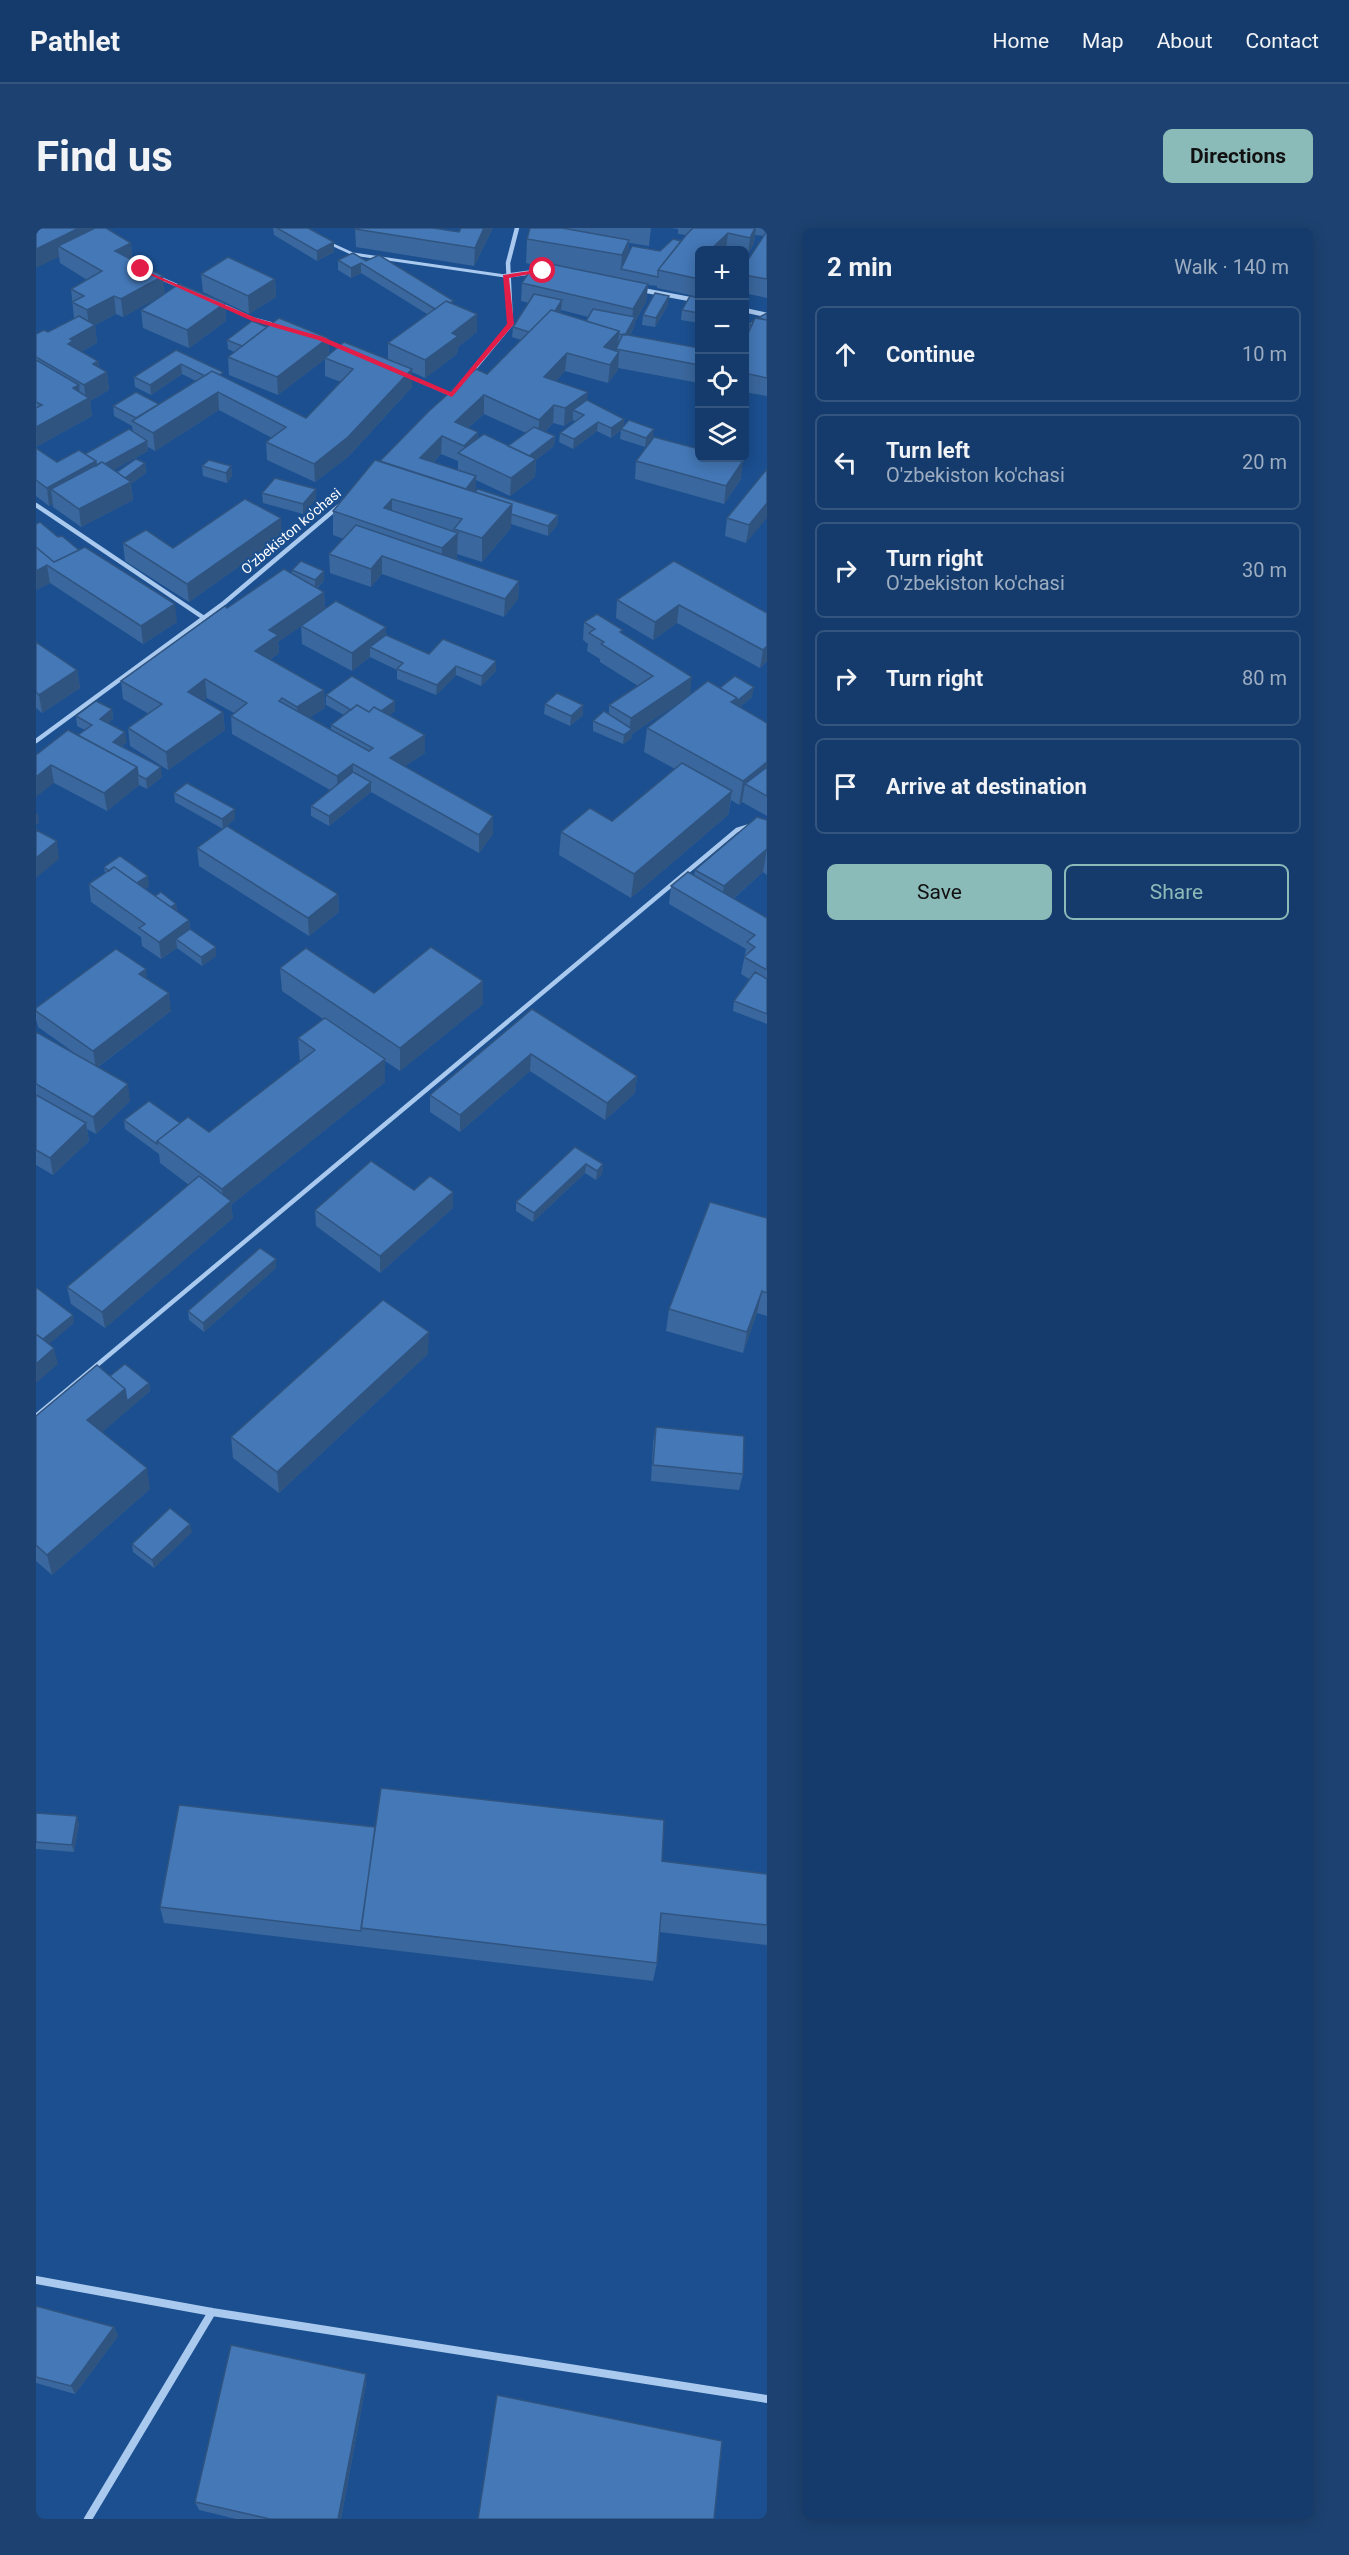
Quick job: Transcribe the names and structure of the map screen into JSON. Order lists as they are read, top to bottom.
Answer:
{
  "streets": {
    "street": ["O'zbekiston ko'chasi"]
  },
  "page": {
    "header": "Pathlet",
    "nav": [
      "Home",
      "Map",
      "About",
      "Contact"
    ],
    "buttons": [
      "Directions",
      ["Save", "Share"]
    ],
    "title": "Find us",
    "heading": ["2 min", "Walk · 140 m"],
    "map_buttons": ["+", "−"],
    "list": [
      ["Continue", "10 m"],
      ["Turn left", "O'zbekiston ko'chasi", "20 m"],
      ["Turn right", "O'zbekiston ko'chasi", "30 m"],
      ["Turn right", "80 m"],
      "Arrive at destination"
    ]
  }
}
